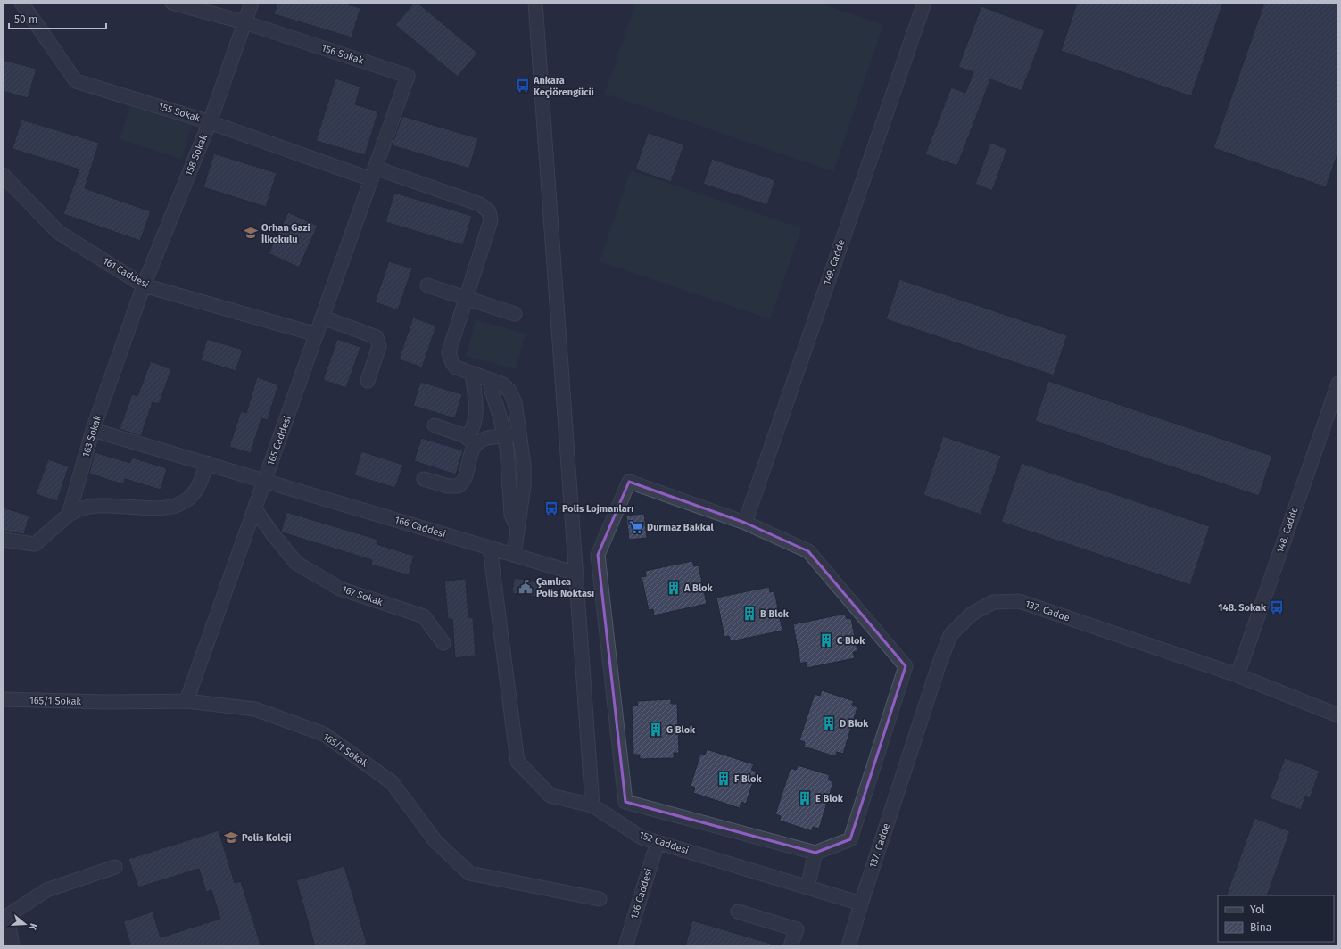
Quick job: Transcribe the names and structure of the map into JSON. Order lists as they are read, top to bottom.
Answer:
{
  "streets": {
    "street": [
      "156 Sokak",
      "155 Sokak",
      "158 Sokak",
      "149. Cadde",
      "161 Caddesi",
      "163 Sokak",
      "165 Caddesi",
      "166 Caddesi",
      "148. Cadde",
      "167 Sokak",
      "137. Cadde",
      "165/1 Sokak",
      "152 Caddesi",
      "136 Caddesi"
    ]
  },
  "crossings": [
    ["156 Sokak", "155 Sokak"],
    ["156 Sokak", "158 Sokak"],
    ["156 Sokak", "165 Caddesi"],
    ["155 Sokak", "158 Sokak"],
    ["155 Sokak", "165 Caddesi"],
    ["155 Sokak", "166 Caddesi"],
    ["158 Sokak", "161 Caddesi"],
    ["158 Sokak", "163 Sokak"],
    ["161 Caddesi", "163 Sokak"],
    ["161 Caddesi", "165 Caddesi"],
    ["163 Sokak", "166 Caddesi"],
    ["165 Caddesi", "166 Caddesi"],
    ["165 Caddesi", "167 Sokak"],
    ["165 Caddesi", "165/1 Sokak"],
    ["148. Cadde", "137. Cadde"],
    ["137. Cadde", "152 Caddesi"],
    ["152 Caddesi", "136 Caddesi"]
  ],
  "places": {
    "bus stop": ["Ankara Keçiörengücü", "Polis Lojmanları", "148. Sokak"],
    "school or university": ["Orhan Gazi İlkokulu", "Polis Koleji"],
    "supermarket": ["Durmaz Bakkal"],
    "public building": ["Çamlıca Polis Noktası"],
    "building": [
      "A Blok",
      "B Blok",
      "C Blok",
      "D Blok",
      "G Blok",
      "F Blok",
      "E Blok"
    ]
  },
  "legend": ["Yol", "Bina"],
  "scale_bar": "50 m",
  "north": "right"
}
